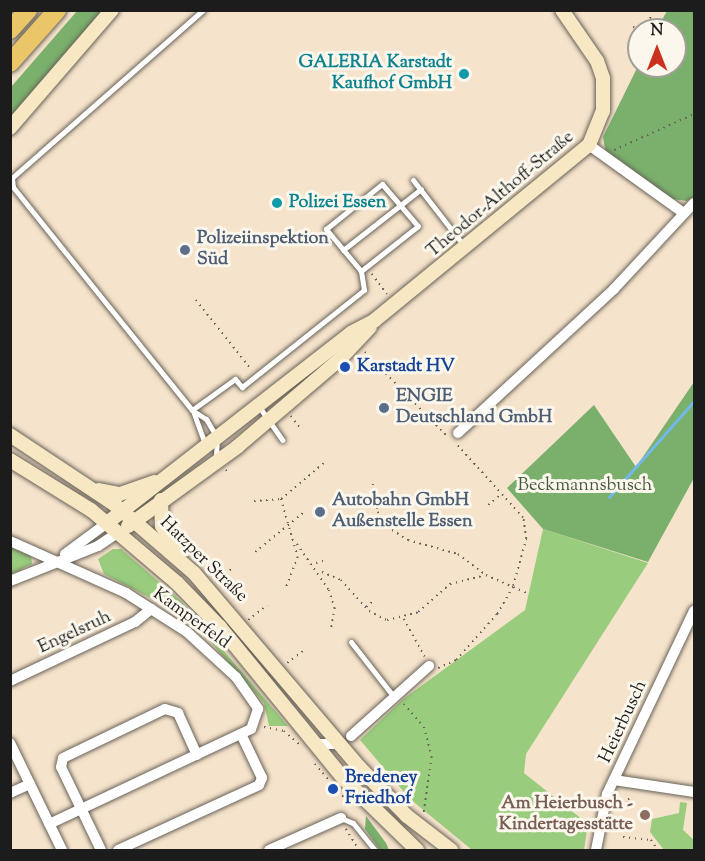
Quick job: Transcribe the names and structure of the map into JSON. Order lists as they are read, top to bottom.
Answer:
{
  "streets": {
    "main road": ["Theodor-Althoff-Straße", "Hatzper Straße"],
    "street": ["Kamperfeld", "Engelsruh", "Heierbusch"]
  },
  "crossings": [
    ["Theodor-Althoff-Straße", "Hatzper Straße"],
    ["Kamperfeld", "Engelsruh"]
  ],
  "parks": ["Beckmannsbusch"],
  "places": [
    "GALERIA Karstadt Kaufhof GmbH",
    "Polizei Essen",
    "Polizeiinspektion Süd",
    "Karstadt HV",
    "ENGIE Deutschland GmbH",
    "Autobahn GmbH Außenstelle Essen",
    "Bredeney Friedhof",
    "Am Heierbusch - Kindertagesstätte"
  ],
  "north": "top"
}
